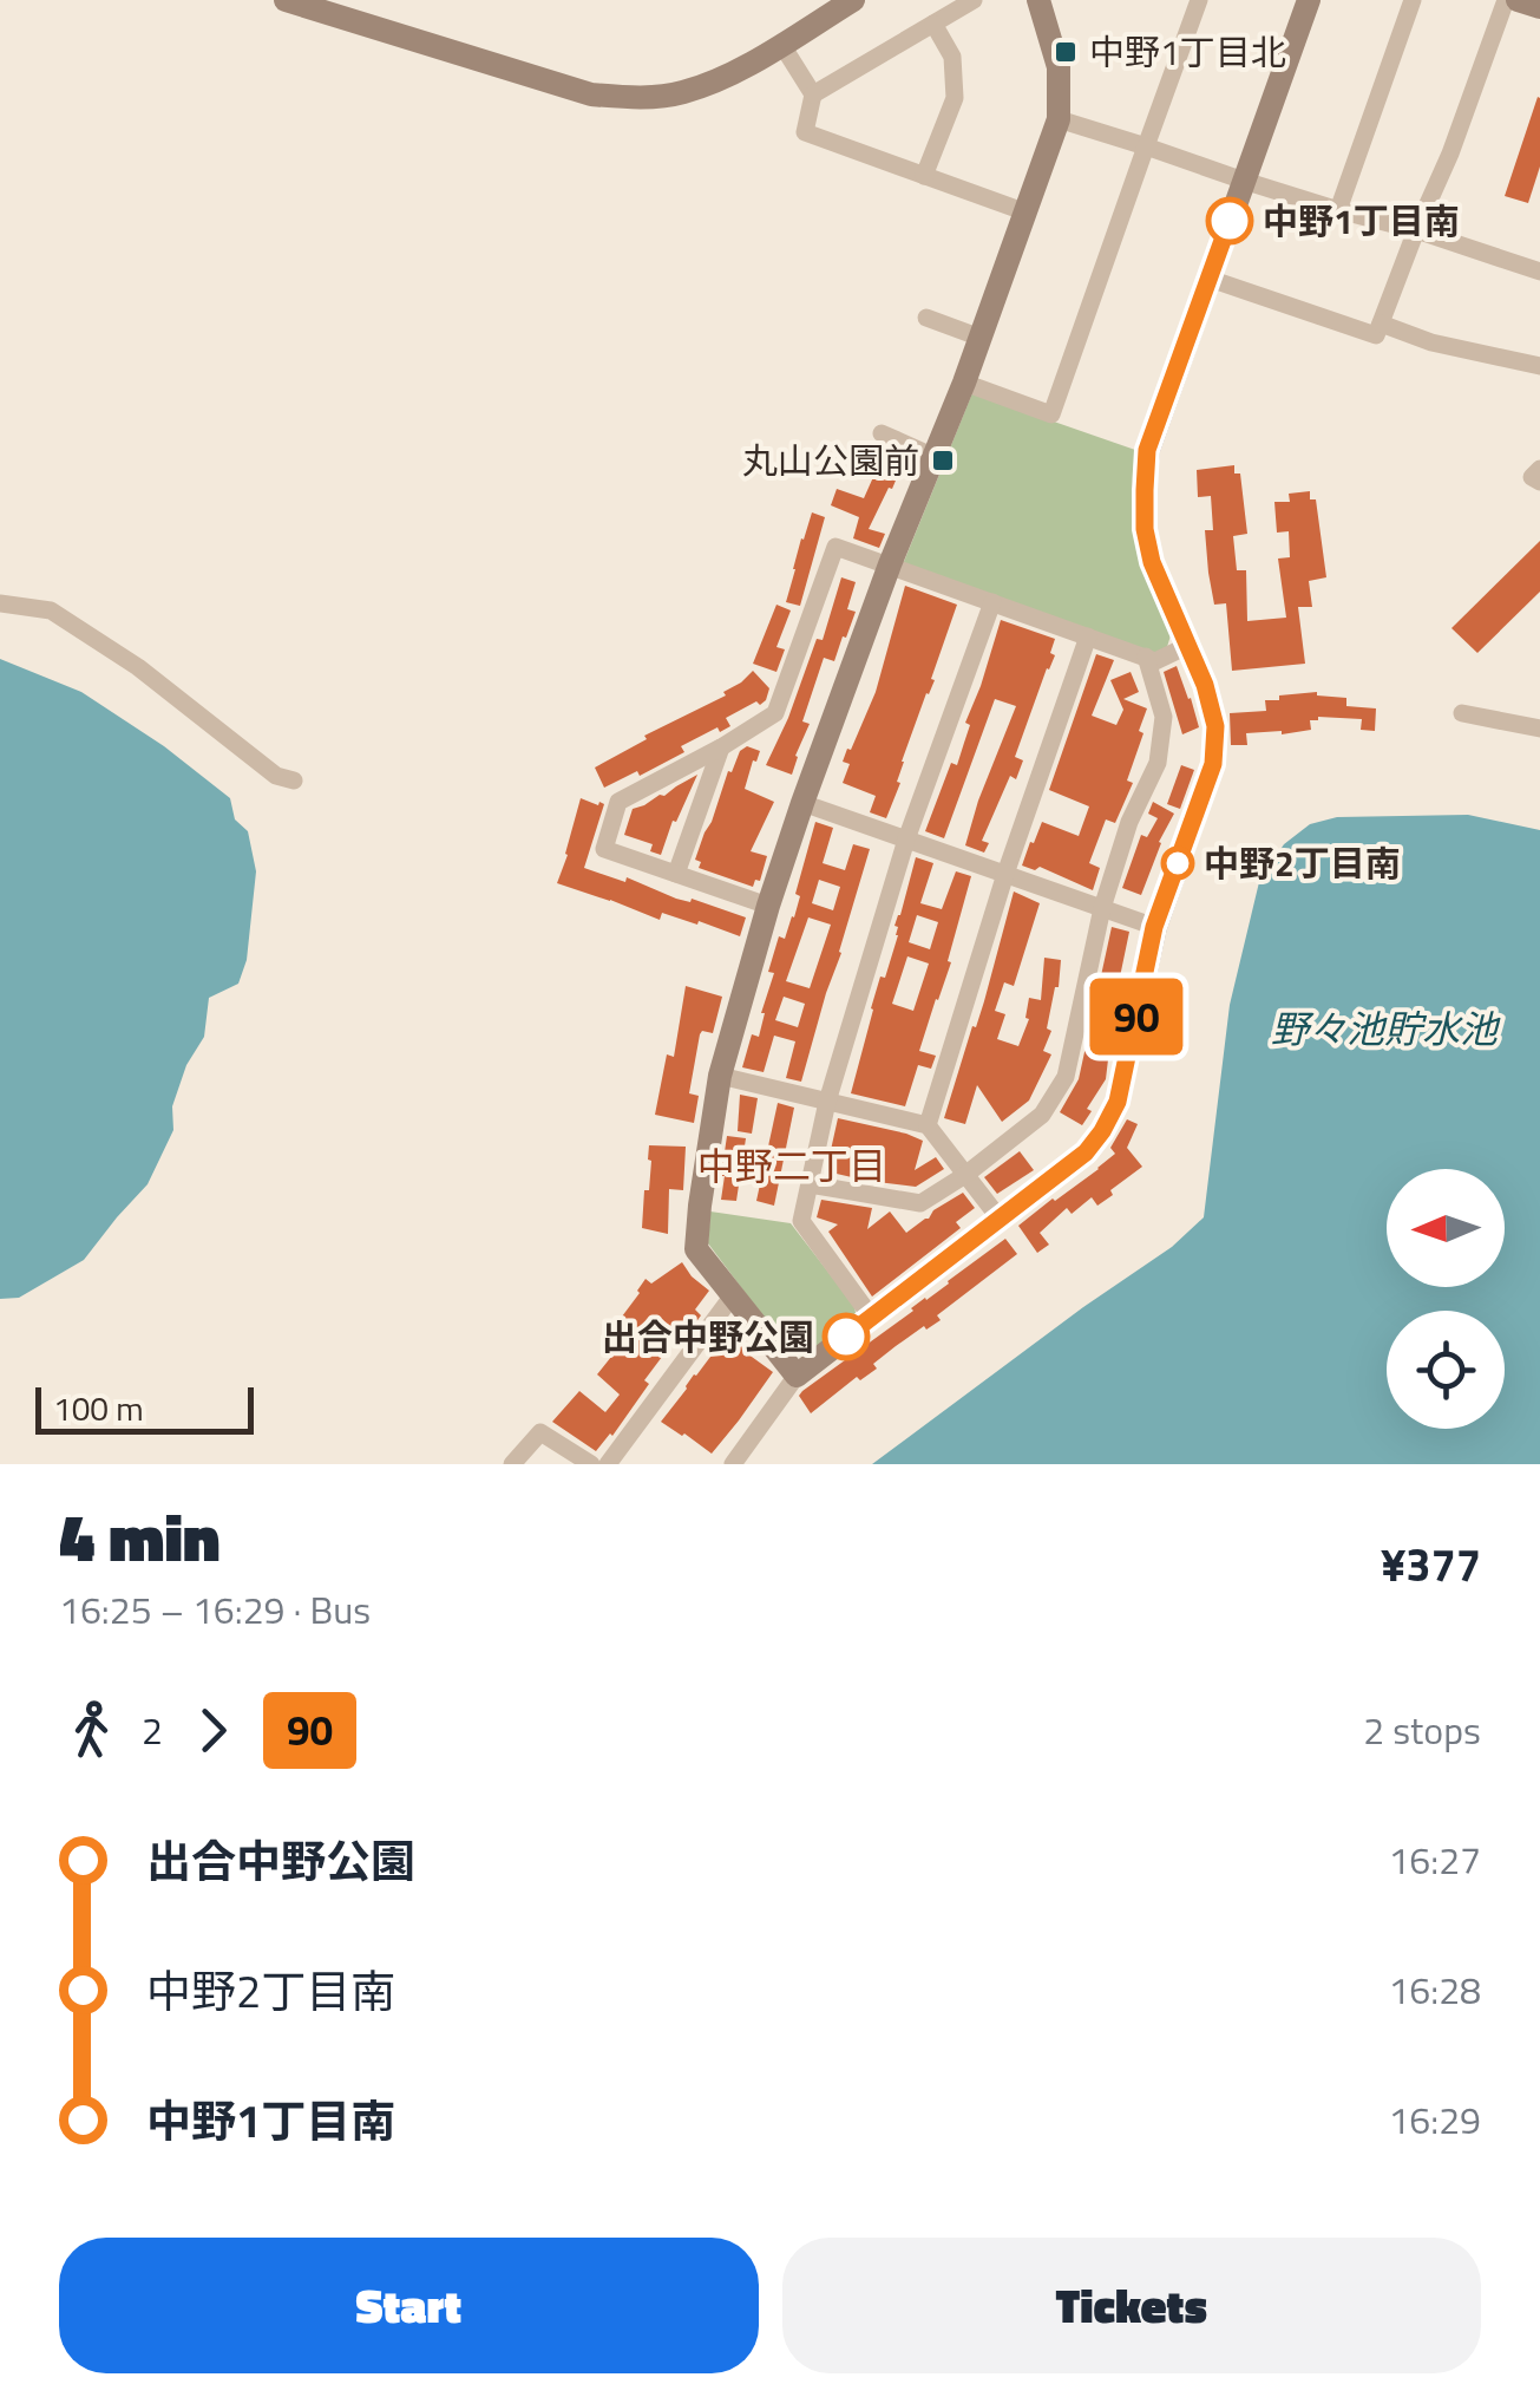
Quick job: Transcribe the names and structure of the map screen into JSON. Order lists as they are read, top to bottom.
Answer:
{
  "districts": ["中野二丁目"],
  "water": ["野々池貯水池"],
  "places": {
    "transit": ["中野1丁目北", "丸山公園前"],
    "other": ["中野1丁目南", "中野2丁目南", "出合中野公園"]
  },
  "lines": ["bus line 90"],
  "scale_bar": "100 m",
  "north": "left",
  "page": {
    "on_map": "90",
    "scale": "100 m",
    "heading": ["4 min", "16:25 – 16:29 · Bus", "¥377"],
    "legs": ["2", "90", "2 stops"],
    "list": [
      {
        "name": "出合中野公園",
        "value": "16:27"
      },
      {
        "name": "中野2丁目南",
        "value": "16:28"
      },
      {
        "name": "中野1丁目南",
        "value": "16:29"
      }
    ],
    "buttons": ["Start", "Tickets"]
  }
}
